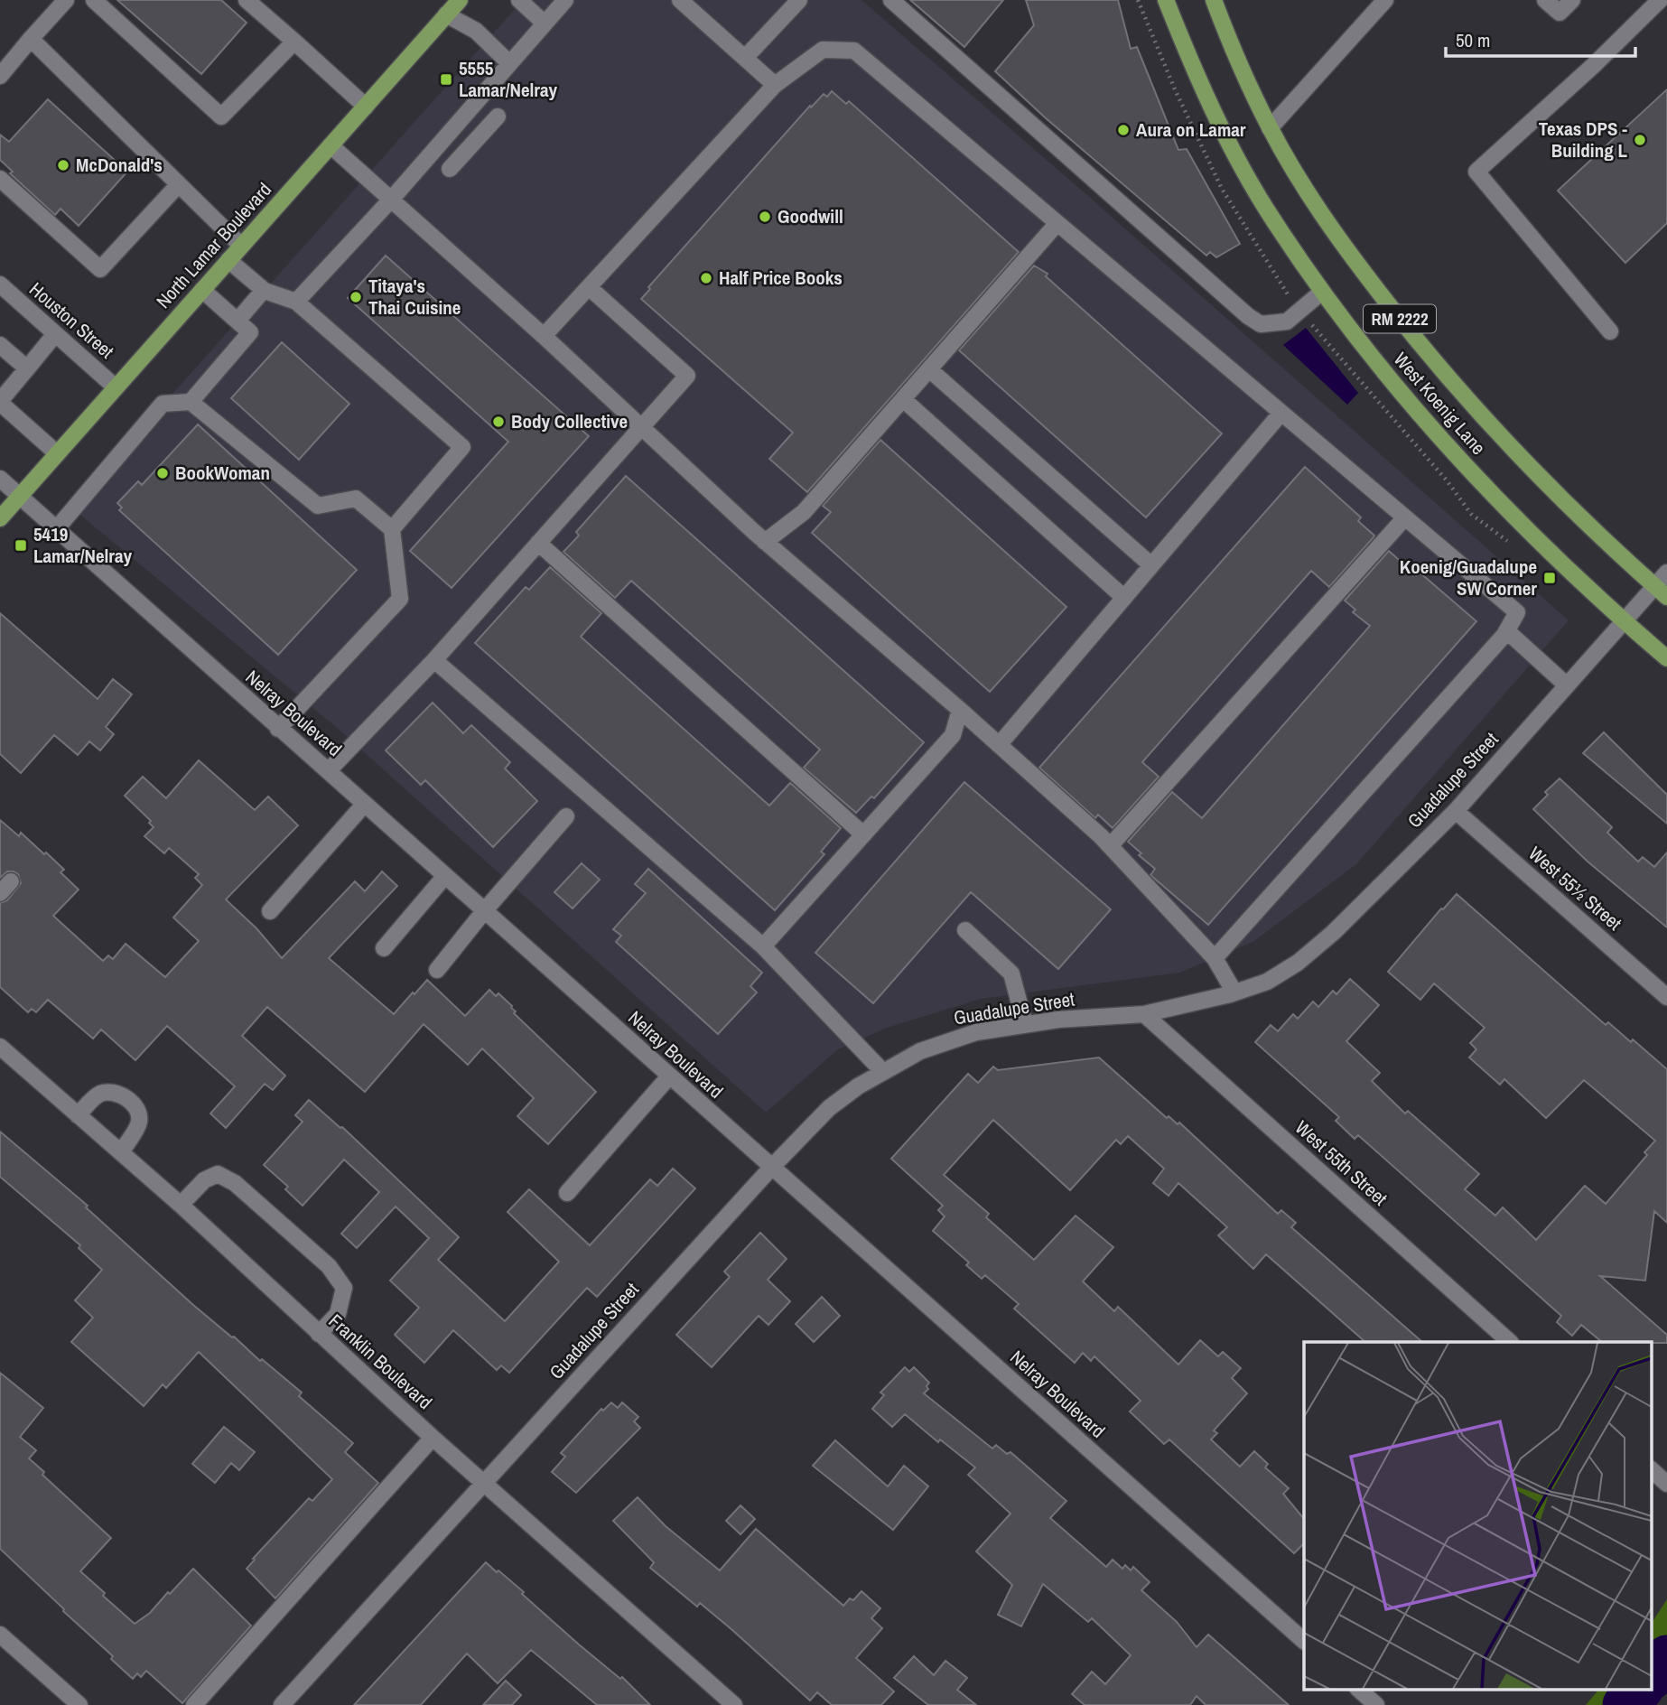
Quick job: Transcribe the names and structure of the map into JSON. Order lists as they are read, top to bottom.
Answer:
{
  "streets": {
    "main road": ["North Lamar Boulevard", "RM 2222", "West Koenig Lane"],
    "street": [
      "Houston Street",
      "Nelray Boulevard",
      "Guadalupe Street",
      "West 55½ Street",
      "West 55th Street",
      "Franklin Boulevard"
    ]
  },
  "crossings": [
    ["North Lamar Boulevard", "Houston Street"],
    ["North Lamar Boulevard", "Nelray Boulevard"],
    ["West Koenig Lane", "Guadalupe Street"],
    ["Nelray Boulevard", "Guadalupe Street"],
    ["Guadalupe Street", "West 55½ Street"],
    ["Guadalupe Street", "West 55th Street"],
    ["Guadalupe Street", "Franklin Boulevard"]
  ],
  "places": {
    "transit": ["5555 Lamar/Nelray", "5419 Lamar/Nelray", "Koenig/Guadalupe SW Corner"],
    "other": [
      "Aura on Lamar",
      "Texas DPS - Building L",
      "McDonald's",
      "Goodwill",
      "Half Price Books",
      "Titaya's Thai Cuisine",
      "Body Collective",
      "BookWoman"
    ]
  },
  "scale_bar": "50 m"
}
